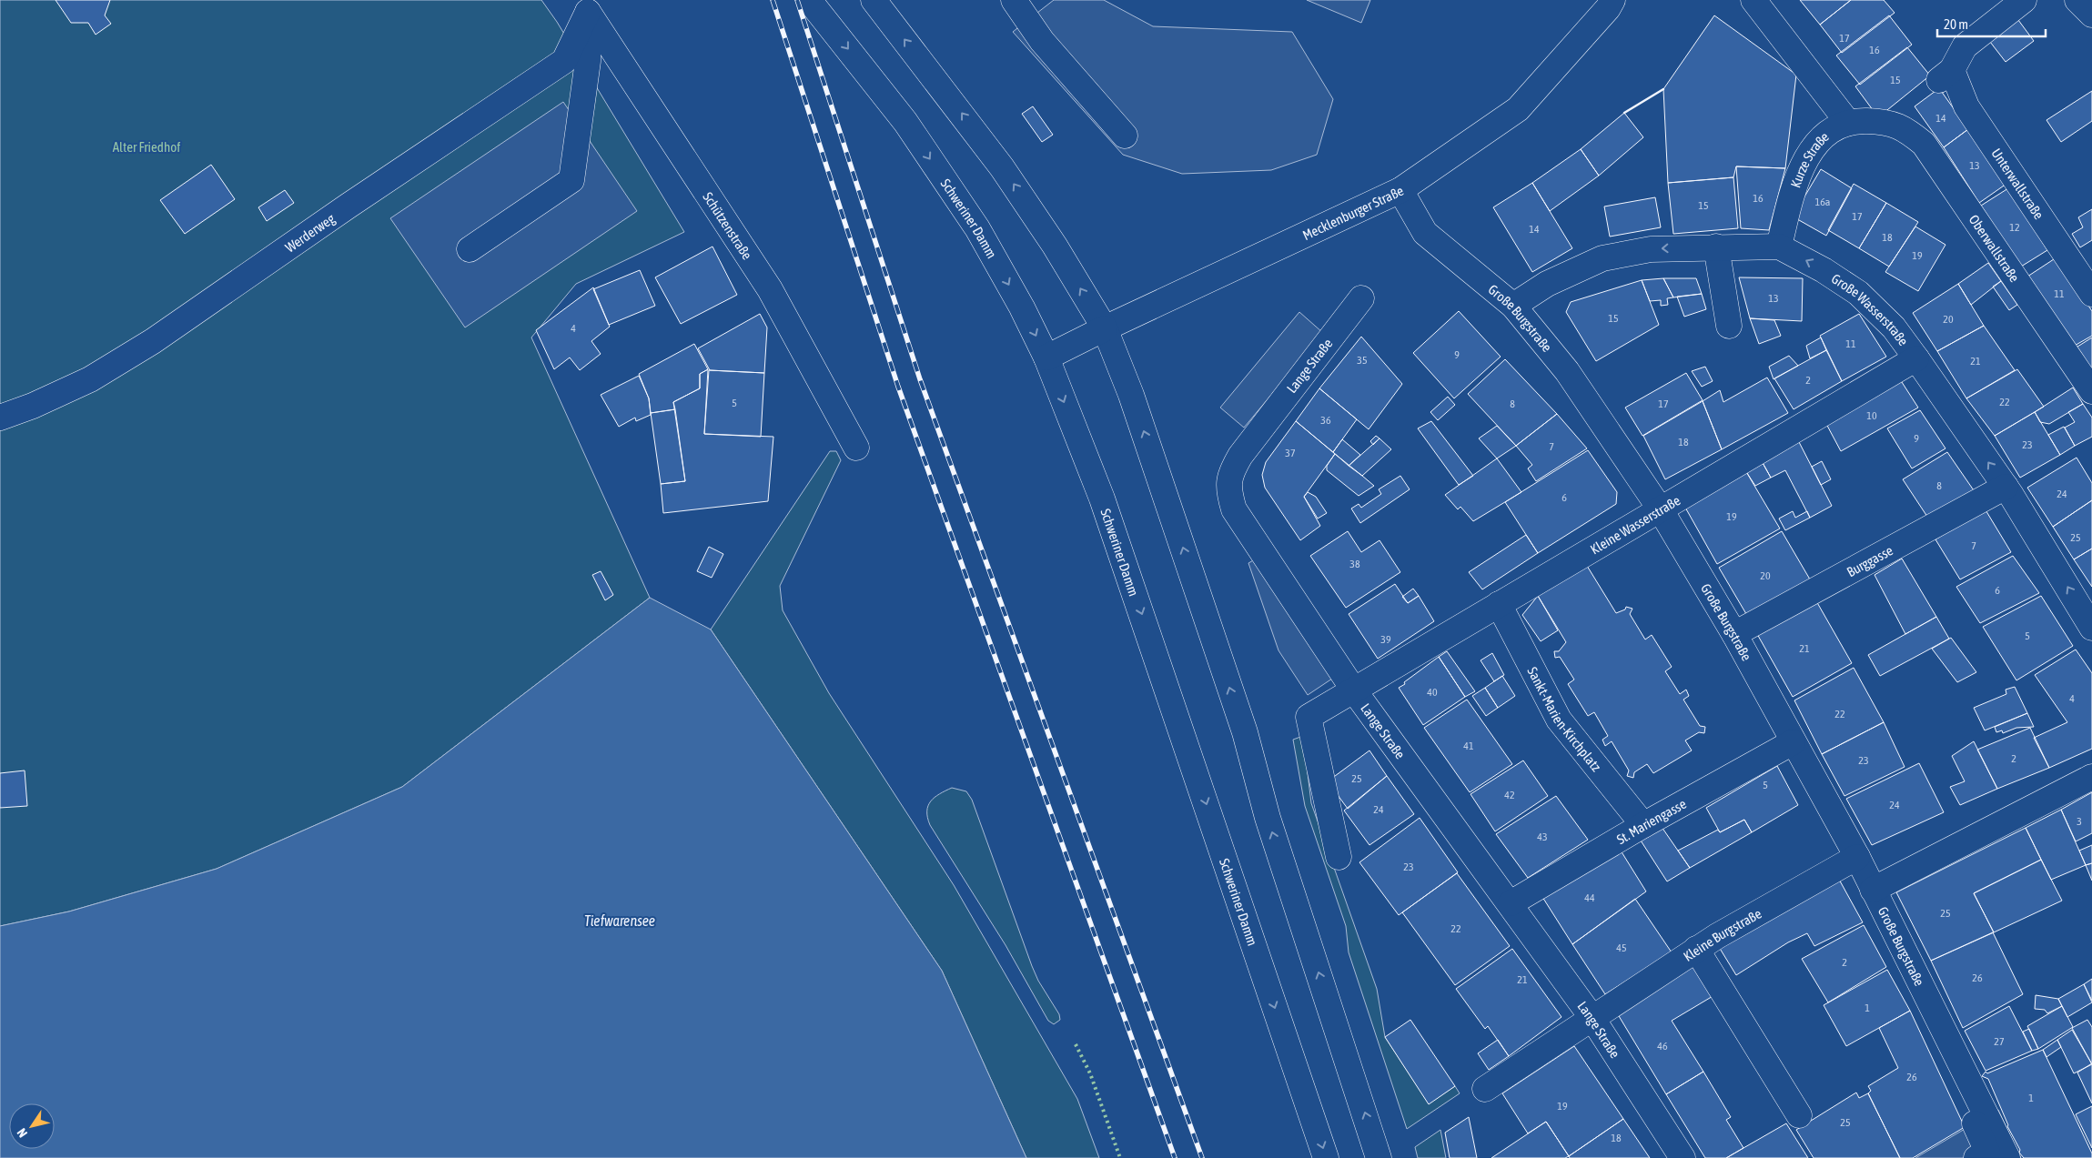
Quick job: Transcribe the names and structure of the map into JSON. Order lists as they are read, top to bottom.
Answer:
{
  "streets": {
    "street": [
      "Kurze Straße",
      "Unterwallstraße",
      "Mecklenburger Straße",
      "Schweriner Damm",
      "Schützenstraße",
      "Werderweg",
      "Oberwallstraße",
      "Große Wasserstraße",
      "Große Burgstraße",
      "Lange Straße",
      "Kleine Wasserstraße",
      "Burggasse",
      "Sankt-Marien-Kirchplatz",
      "St. Mariengasse",
      "Kleine Burgstraße"
    ]
  },
  "crossings": [
    ["Kurze Straße", "Oberwallstraße"],
    ["Kurze Straße", "Große Wasserstraße"],
    ["Mecklenburger Straße", "Schweriner Damm"],
    ["Mecklenburger Straße", "Große Burgstraße"],
    ["Schützenstraße", "Werderweg"],
    ["Große Wasserstraße", "Große Burgstraße"],
    ["Große Wasserstraße", "Kleine Wasserstraße"],
    ["Große Wasserstraße", "Burggasse"],
    ["Große Burgstraße", "Kleine Wasserstraße"],
    ["Große Burgstraße", "Burggasse"],
    ["Große Burgstraße", "St. Mariengasse"],
    ["Große Burgstraße", "Kleine Burgstraße"],
    ["Lange Straße", "Kleine Wasserstraße"],
    ["Lange Straße", "St. Mariengasse"],
    ["Lange Straße", "Kleine Burgstraße"],
    ["Kleine Wasserstraße", "Sankt-Marien-Kirchplatz"],
    ["Sankt-Marien-Kirchplatz", "St. Mariengasse"]
  ],
  "one_way": ["Große Wasserstraße"],
  "water": ["Tiefwarensee"],
  "parks": ["Alter Friedhof"],
  "house_numbers": [
    "17",
    "16",
    "15",
    "14",
    "13",
    "16",
    "16a",
    "15",
    "17",
    "12",
    "14",
    "18",
    "19",
    "11",
    "13",
    "15",
    "20",
    "4",
    "11",
    "9",
    "35",
    "21",
    "2",
    "22",
    "5",
    "8",
    "17",
    "10",
    "36",
    "9",
    "18",
    "23",
    "7",
    "37",
    "8",
    "24",
    "6",
    "19",
    "25",
    "7",
    "38",
    "20",
    "6",
    "5",
    "39",
    "21",
    "40",
    "4",
    "22",
    "41",
    "2",
    "23",
    "25",
    "5",
    "42",
    "24",
    "24",
    "3",
    "43",
    "23",
    "44",
    "25",
    "22",
    "45",
    "2",
    "26",
    "21",
    "1",
    "27",
    "46",
    "26",
    "1",
    "19",
    "25",
    "18"
  ],
  "scale_bar": "20 m",
  "north": "bottom left"
}
